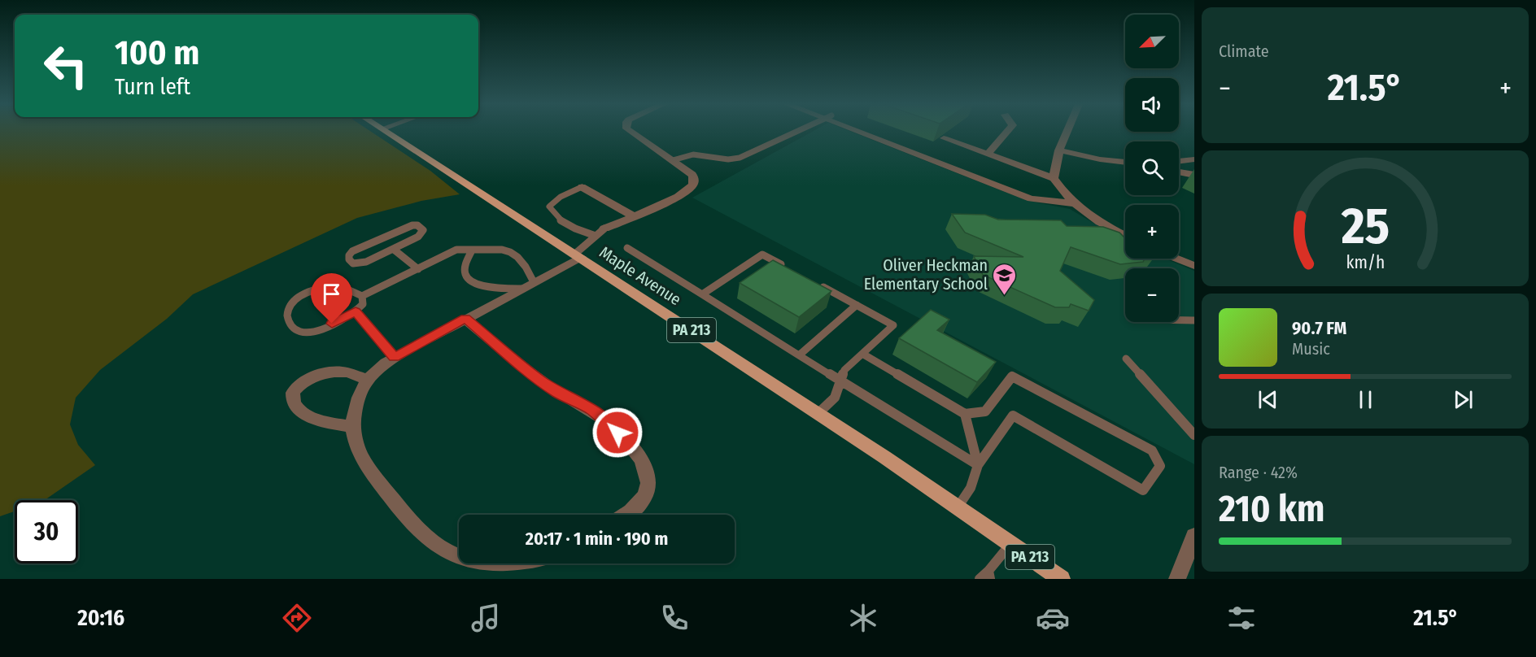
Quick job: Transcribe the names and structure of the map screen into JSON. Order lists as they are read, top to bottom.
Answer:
{
  "streets": {
    "main road": ["Maple Avenue", "PA 213"]
  },
  "crossings": [
    ["Maple Avenue", "PA 213"]
  ],
  "places": {
    "school or university": ["Oliver Heckman Elementary School"]
  },
  "north": "bottom left",
  "page": {
    "tile": [
      "Climate",
      ["Range · 42%", "210 km"]
    ],
    "map_buttons": ["+", "−"],
    "turn": ["100 m", "Turn left"],
    "heat": ["−", "21.5°", "+"],
    "song": ["90.7 FM", "Music"],
    "limit": "30",
    "trip": "20:17 · 1 min · 190 m",
    "tabs": ["20:16", "21.5°"],
    "gauge": ["25", "km/h"]
  }
}
